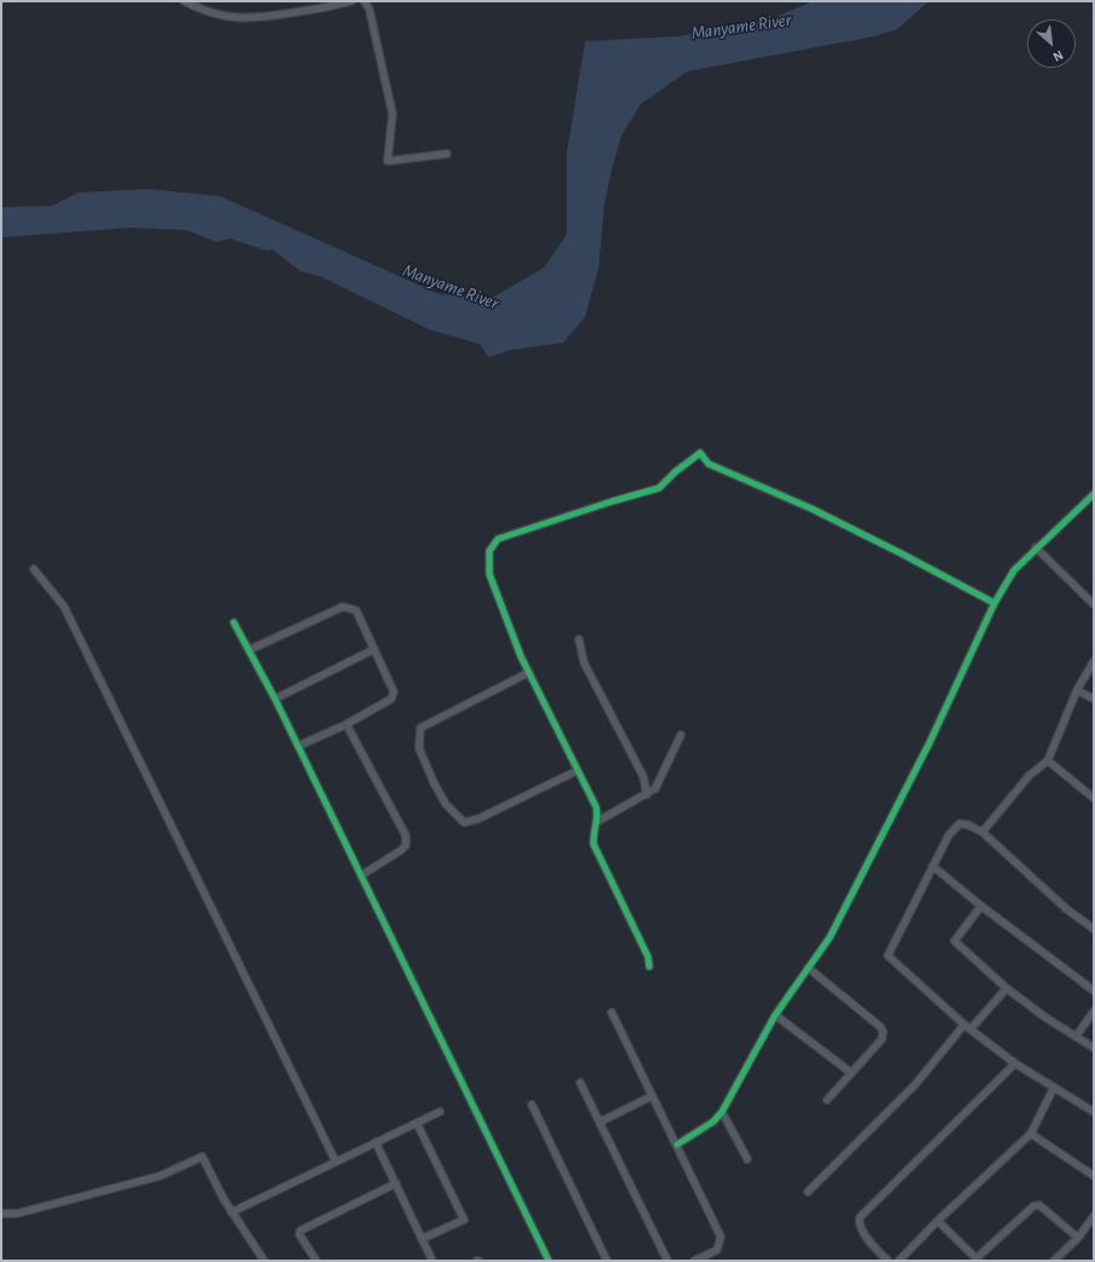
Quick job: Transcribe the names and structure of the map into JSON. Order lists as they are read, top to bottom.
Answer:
{
  "water": ["Manyame River"],
  "north": "bottom right"
}
